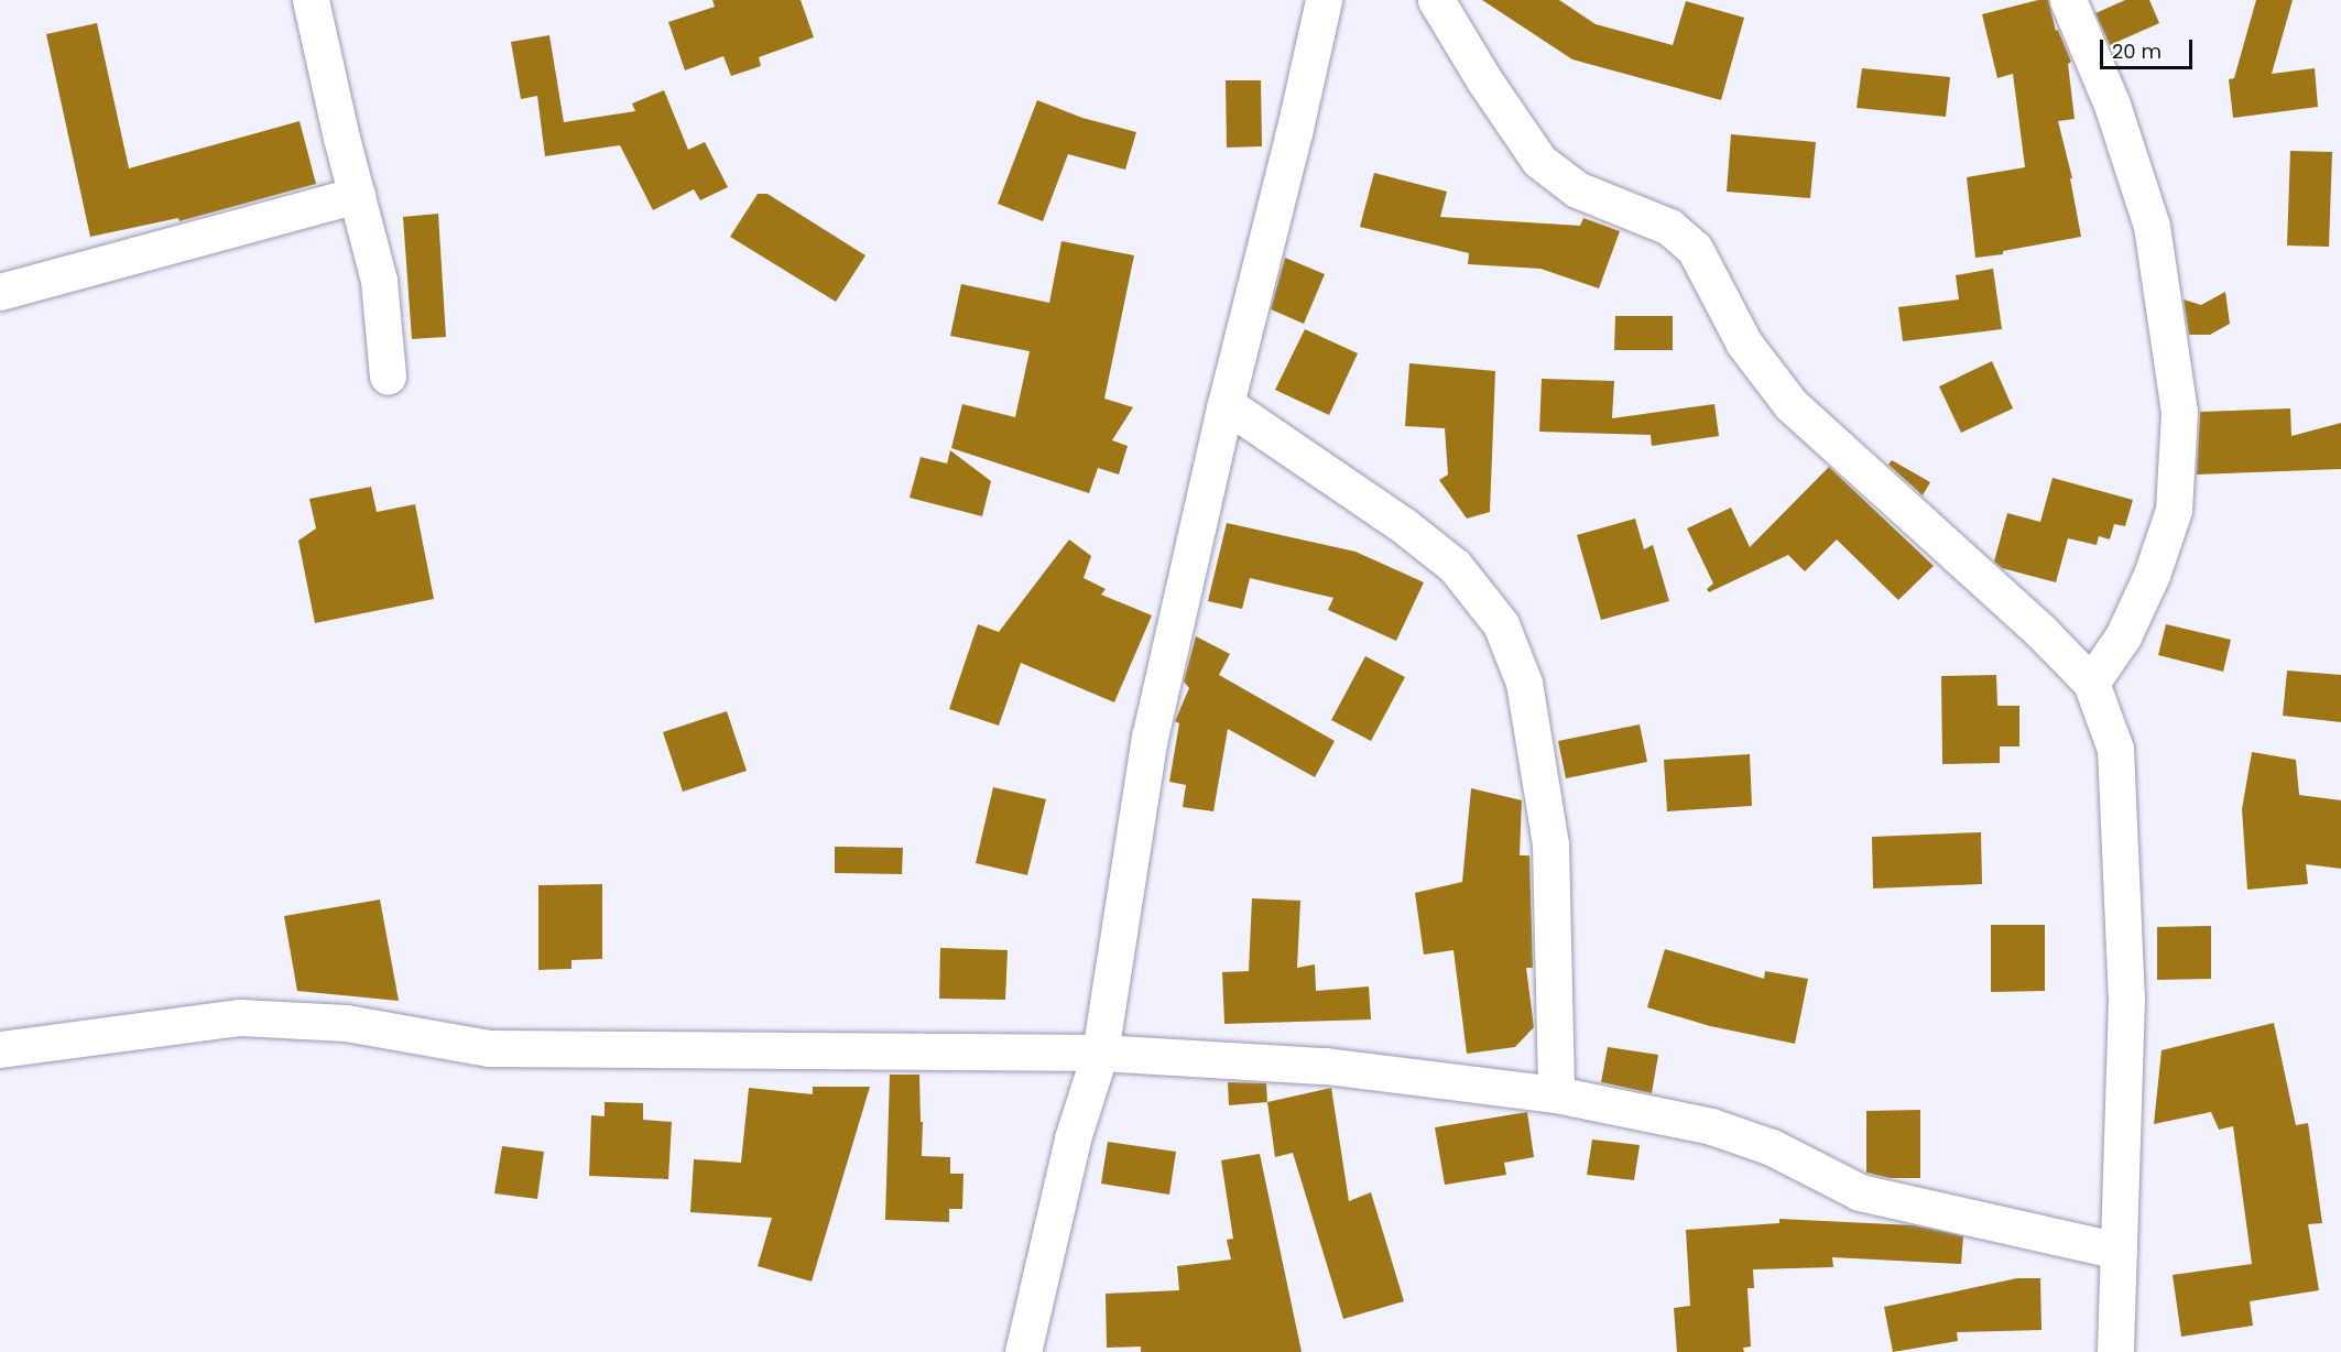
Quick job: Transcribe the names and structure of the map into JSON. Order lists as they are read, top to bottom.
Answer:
{
  "scale_bar": "20 m"
}
